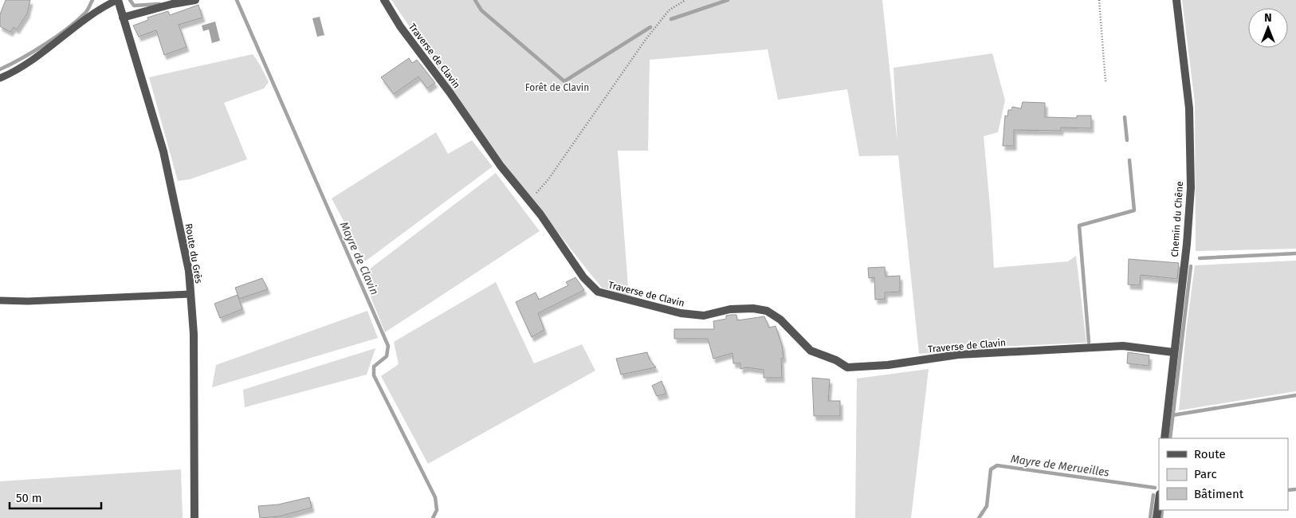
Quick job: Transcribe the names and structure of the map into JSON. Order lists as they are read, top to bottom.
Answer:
{
  "streets": {
    "street": ["Traverse de Clavin", "Chemin du Chêne", "Route du Grès"]
  },
  "crossings": [
    ["Traverse de Clavin", "Chemin du Chêne"]
  ],
  "water": ["Mayre de Clavin", "Mayre de Merueilles"],
  "parks": ["Forêt de Clavin"],
  "legend": ["Route", "Parc", "Bâtiment"],
  "scale_bar": "50 m",
  "north": "top"
}
